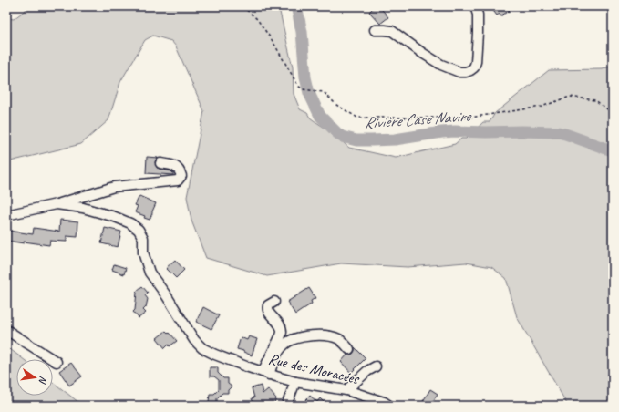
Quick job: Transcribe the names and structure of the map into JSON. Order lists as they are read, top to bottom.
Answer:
{
  "streets": {
    "street": ["Rue des Moracées"]
  },
  "water": ["Rivière Case Navire"],
  "north": "right"
}
